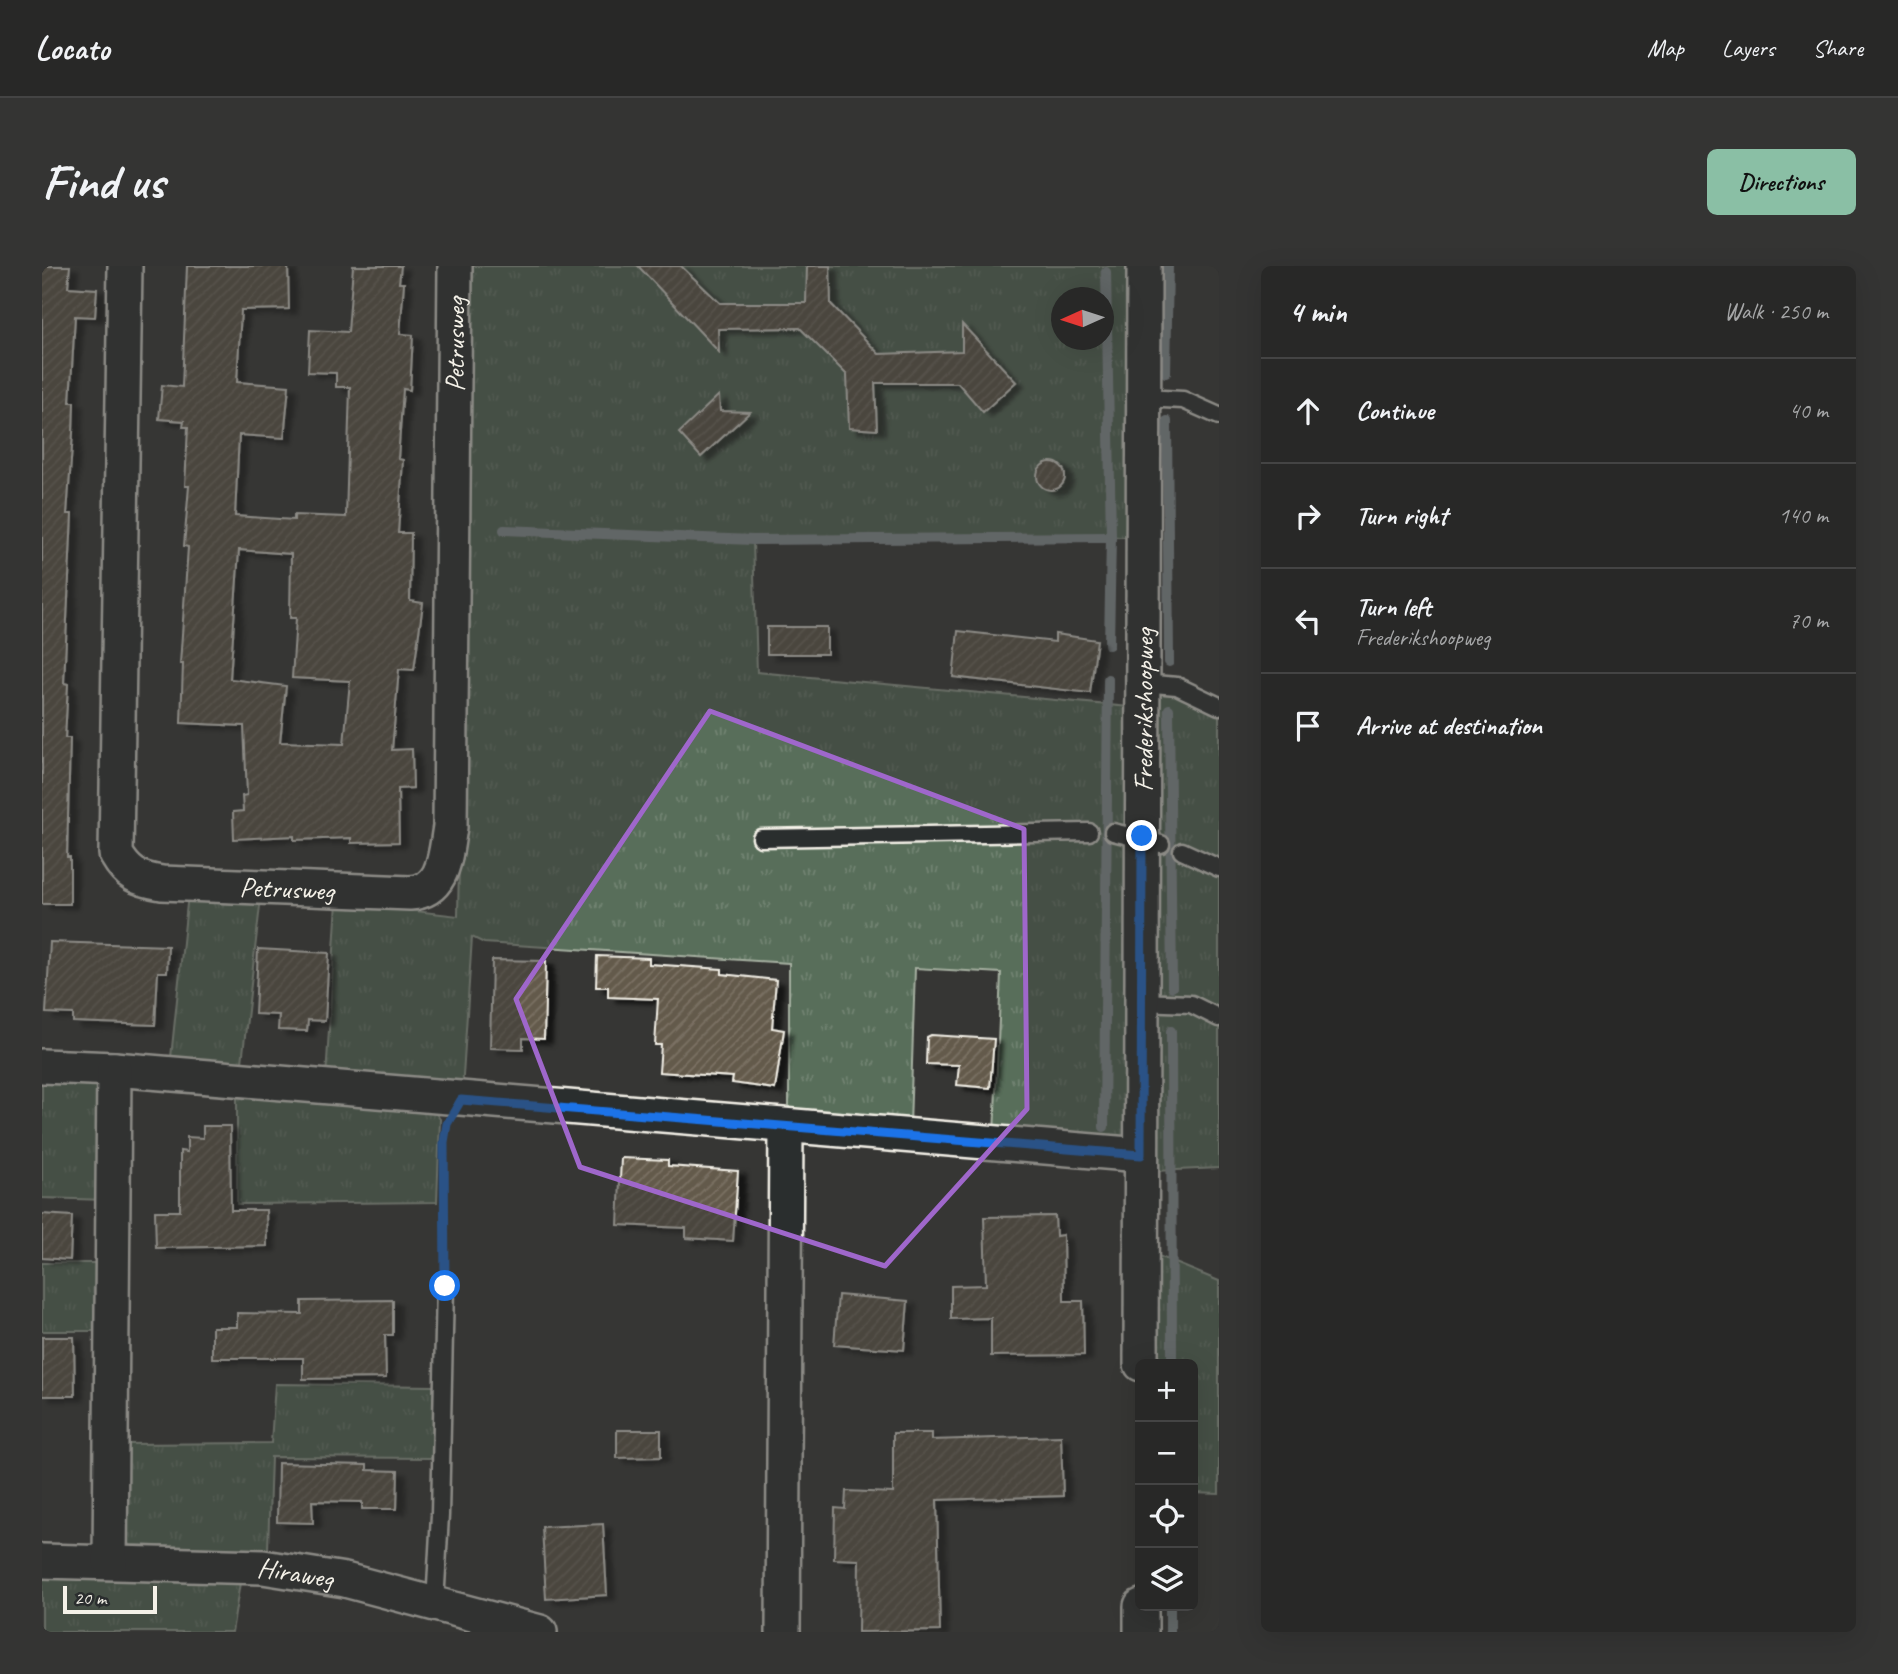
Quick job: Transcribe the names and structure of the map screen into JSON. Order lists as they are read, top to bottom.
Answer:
{
  "streets": {
    "street": ["Petrusweg", "Frederikshoopweg", "Hiraweg"]
  },
  "scale_bar": "20 m",
  "north": "left",
  "page": {
    "header": "Locato",
    "nav": ["Map", "Layers", "Share"],
    "buttons": "Directions",
    "title": "Find us",
    "heading": ["4 min", "Walk · 250 m"],
    "list": [
      ["Continue", "40 m"],
      ["Turn right", "140 m"],
      ["Turn left", "Frederikshoopweg", "70 m"],
      "Arrive at destination"
    ],
    "map_buttons": ["+", "−"],
    "scale": "20 m"
  }
}
